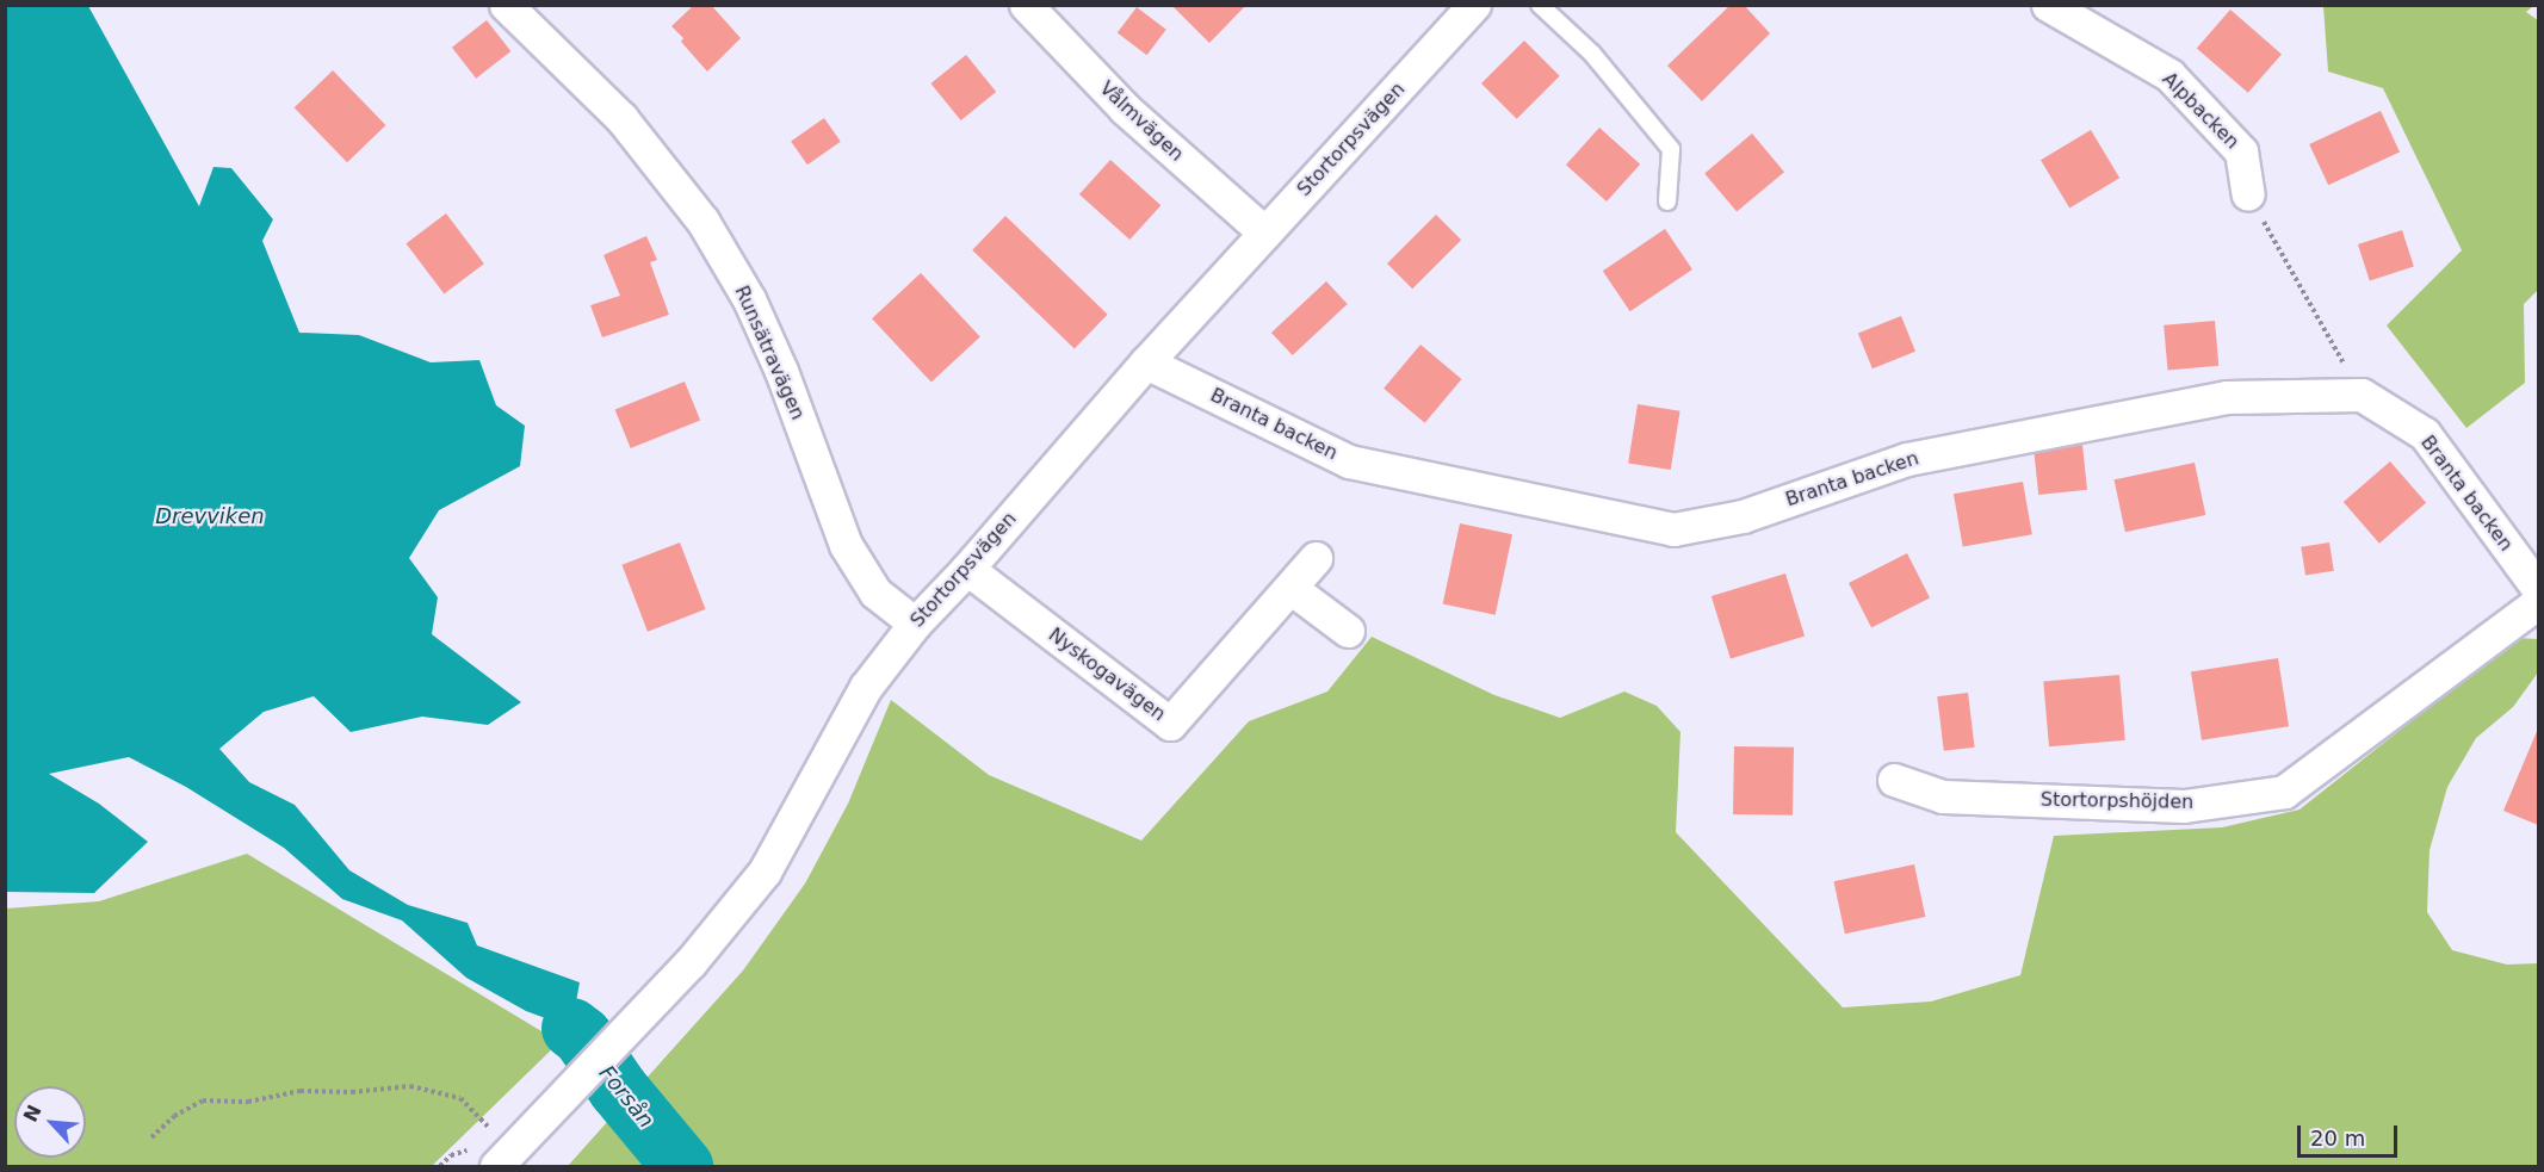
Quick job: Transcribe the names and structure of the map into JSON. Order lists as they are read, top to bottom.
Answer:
{
  "streets": {
    "street": [
      "Alpbacken",
      "Vålmvägen",
      "Stortorpsvägen",
      "Runsätravägen",
      "Branta backen",
      "Nyskogavägen",
      "Stortorpshöjden"
    ]
  },
  "crossings": [
    ["Vålmvägen", "Stortorpsvägen"],
    ["Stortorpsvägen", "Runsätravägen"],
    ["Stortorpsvägen", "Branta backen"],
    ["Stortorpsvägen", "Nyskogavägen"]
  ],
  "water": ["Drevviken", "Forsån"],
  "scale_bar": "20 m",
  "north": "top left"
}
